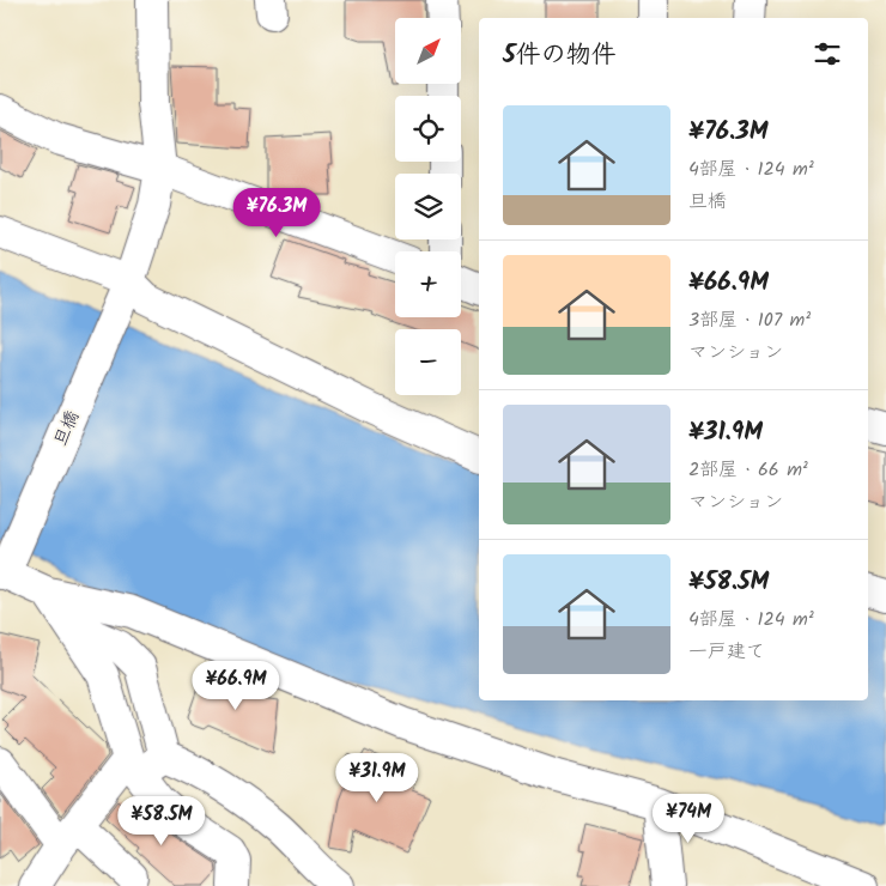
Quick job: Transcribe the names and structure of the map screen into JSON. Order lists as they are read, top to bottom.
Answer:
{
  "streets": {
    "street": ["旦橋"]
  },
  "north": "top right",
  "page": {
    "map_buttons": ["+", "−"],
    "heading": "5件の物件",
    "list": [
      {
        "name": "¥76.3M",
        "note": "4部屋 · 124 m² · 旦橋"
      },
      {
        "name": "¥66.9M",
        "note": "3部屋 · 107 m² · マンション"
      },
      {
        "name": "¥31.9M",
        "note": "2部屋 · 66 m² · マンション"
      },
      {
        "name": "¥58.5M",
        "note": "4部屋 · 124 m² · 一戸建て"
      }
    ],
    "price": [
      "¥76.3M",
      "¥66.9M",
      "¥31.9M",
      "¥74M",
      "¥58.5M"
    ]
  }
}
